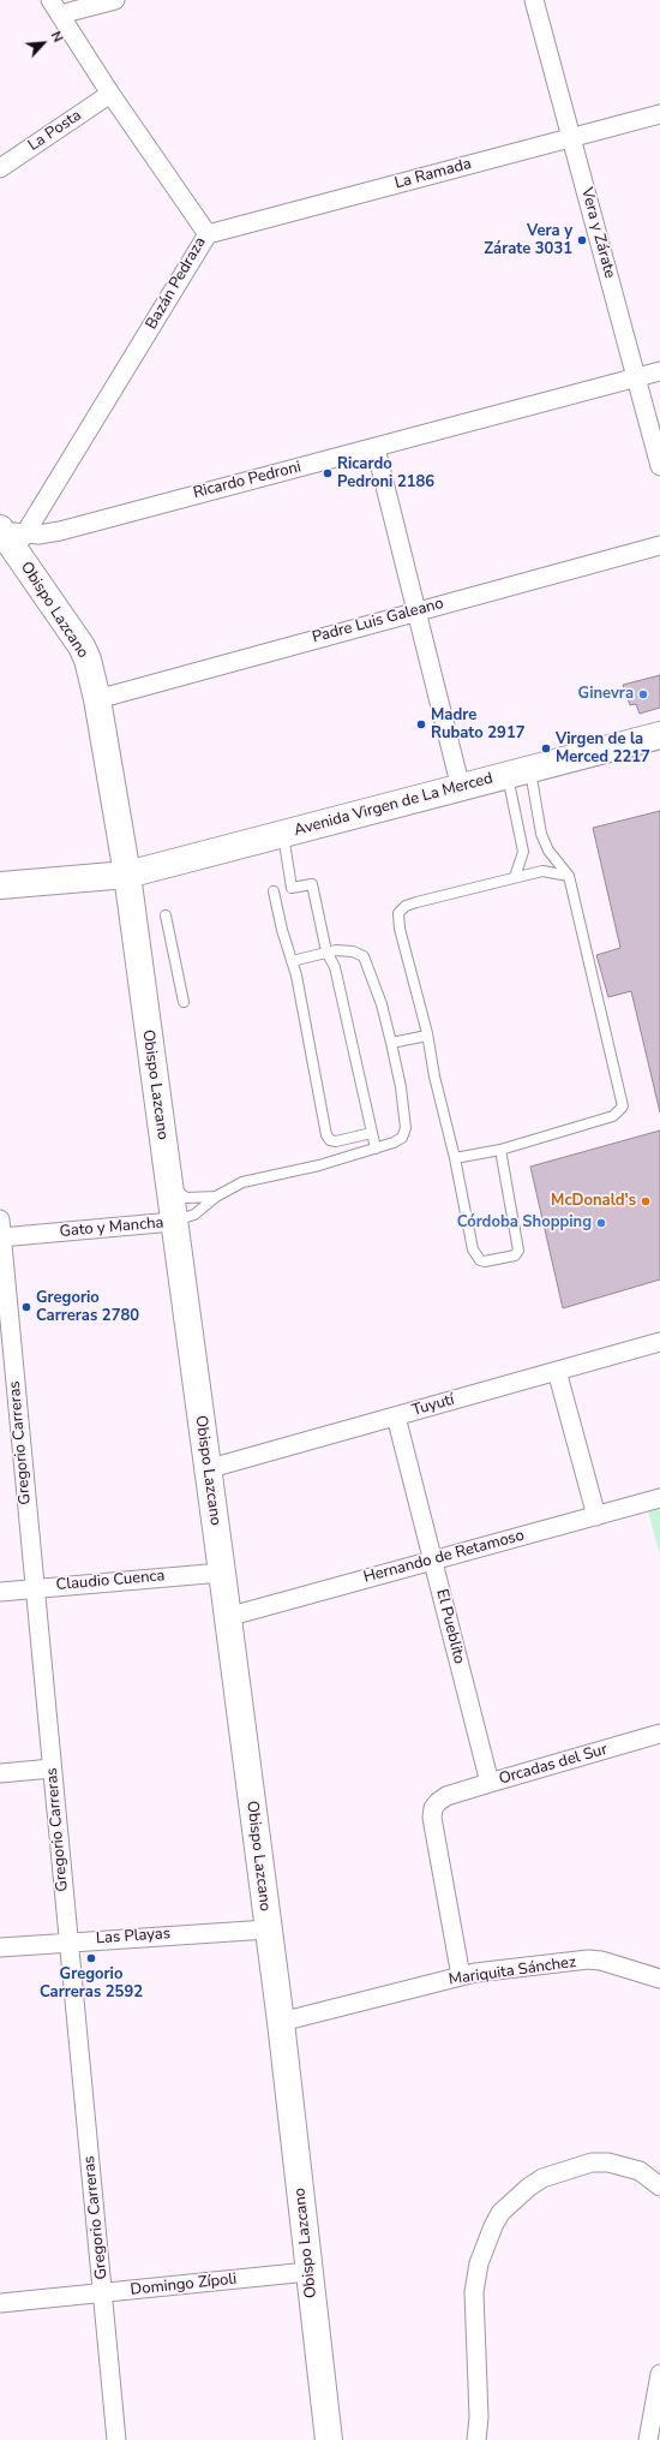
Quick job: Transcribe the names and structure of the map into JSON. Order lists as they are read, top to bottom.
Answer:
{
  "streets": {
    "main road": ["Obispo Lazcano", "Avenida Virgen de La Merced"],
    "street": [
      "La Posta",
      "La Ramada",
      "Vera y Zárate",
      "Bazán Pedraza",
      "Ricardo Pedroni",
      "Padre Luis Galeano",
      "Gato y Mancha",
      "Tuyutí",
      "Gregorio Carreras",
      "Hernando de Retamoso",
      "Claudio Cuenca",
      "El Pueblito",
      "Orcadas del Sur",
      "Las Playas",
      "Mariquita Sánchez",
      "Domingo Zípoli"
    ]
  },
  "crossings": [
    ["La Posta", "Bazán Pedraza"],
    ["La Ramada", "Vera y Zárate"],
    ["La Ramada", "Bazán Pedraza"],
    ["Vera y Zárate", "Ricardo Pedroni"],
    ["Bazán Pedraza", "Ricardo Pedroni"],
    ["Bazán Pedraza", "Obispo Lazcano"],
    ["Ricardo Pedroni", "Obispo Lazcano"],
    ["Obispo Lazcano", "Padre Luis Galeano"],
    ["Obispo Lazcano", "Avenida Virgen de La Merced"],
    ["Obispo Lazcano", "Gato y Mancha"],
    ["Obispo Lazcano", "Tuyutí"],
    ["Obispo Lazcano", "Hernando de Retamoso"],
    ["Obispo Lazcano", "Claudio Cuenca"],
    ["Obispo Lazcano", "Las Playas"],
    ["Obispo Lazcano", "Mariquita Sánchez"],
    ["Obispo Lazcano", "Domingo Zípoli"],
    ["Gato y Mancha", "Gregorio Carreras"],
    ["Tuyutí", "El Pueblito"],
    ["Gregorio Carreras", "Claudio Cuenca"],
    ["Gregorio Carreras", "Las Playas"],
    ["Gregorio Carreras", "Domingo Zípoli"],
    ["Hernando de Retamoso", "El Pueblito"],
    ["El Pueblito", "Orcadas del Sur"],
    ["Orcadas del Sur", "Mariquita Sánchez"]
  ],
  "places": [
    "Vera y Zárate 3031",
    "Ricardo Pedroni 2186",
    "Ginevra",
    "Madre Rubato 2917",
    "Virgen de la Merced 2217",
    "McDonald's",
    "Córdoba Shopping",
    "Gregorio Carreras 2780",
    "Gregorio Carreras 2592"
  ],
  "north": "top right"
}
